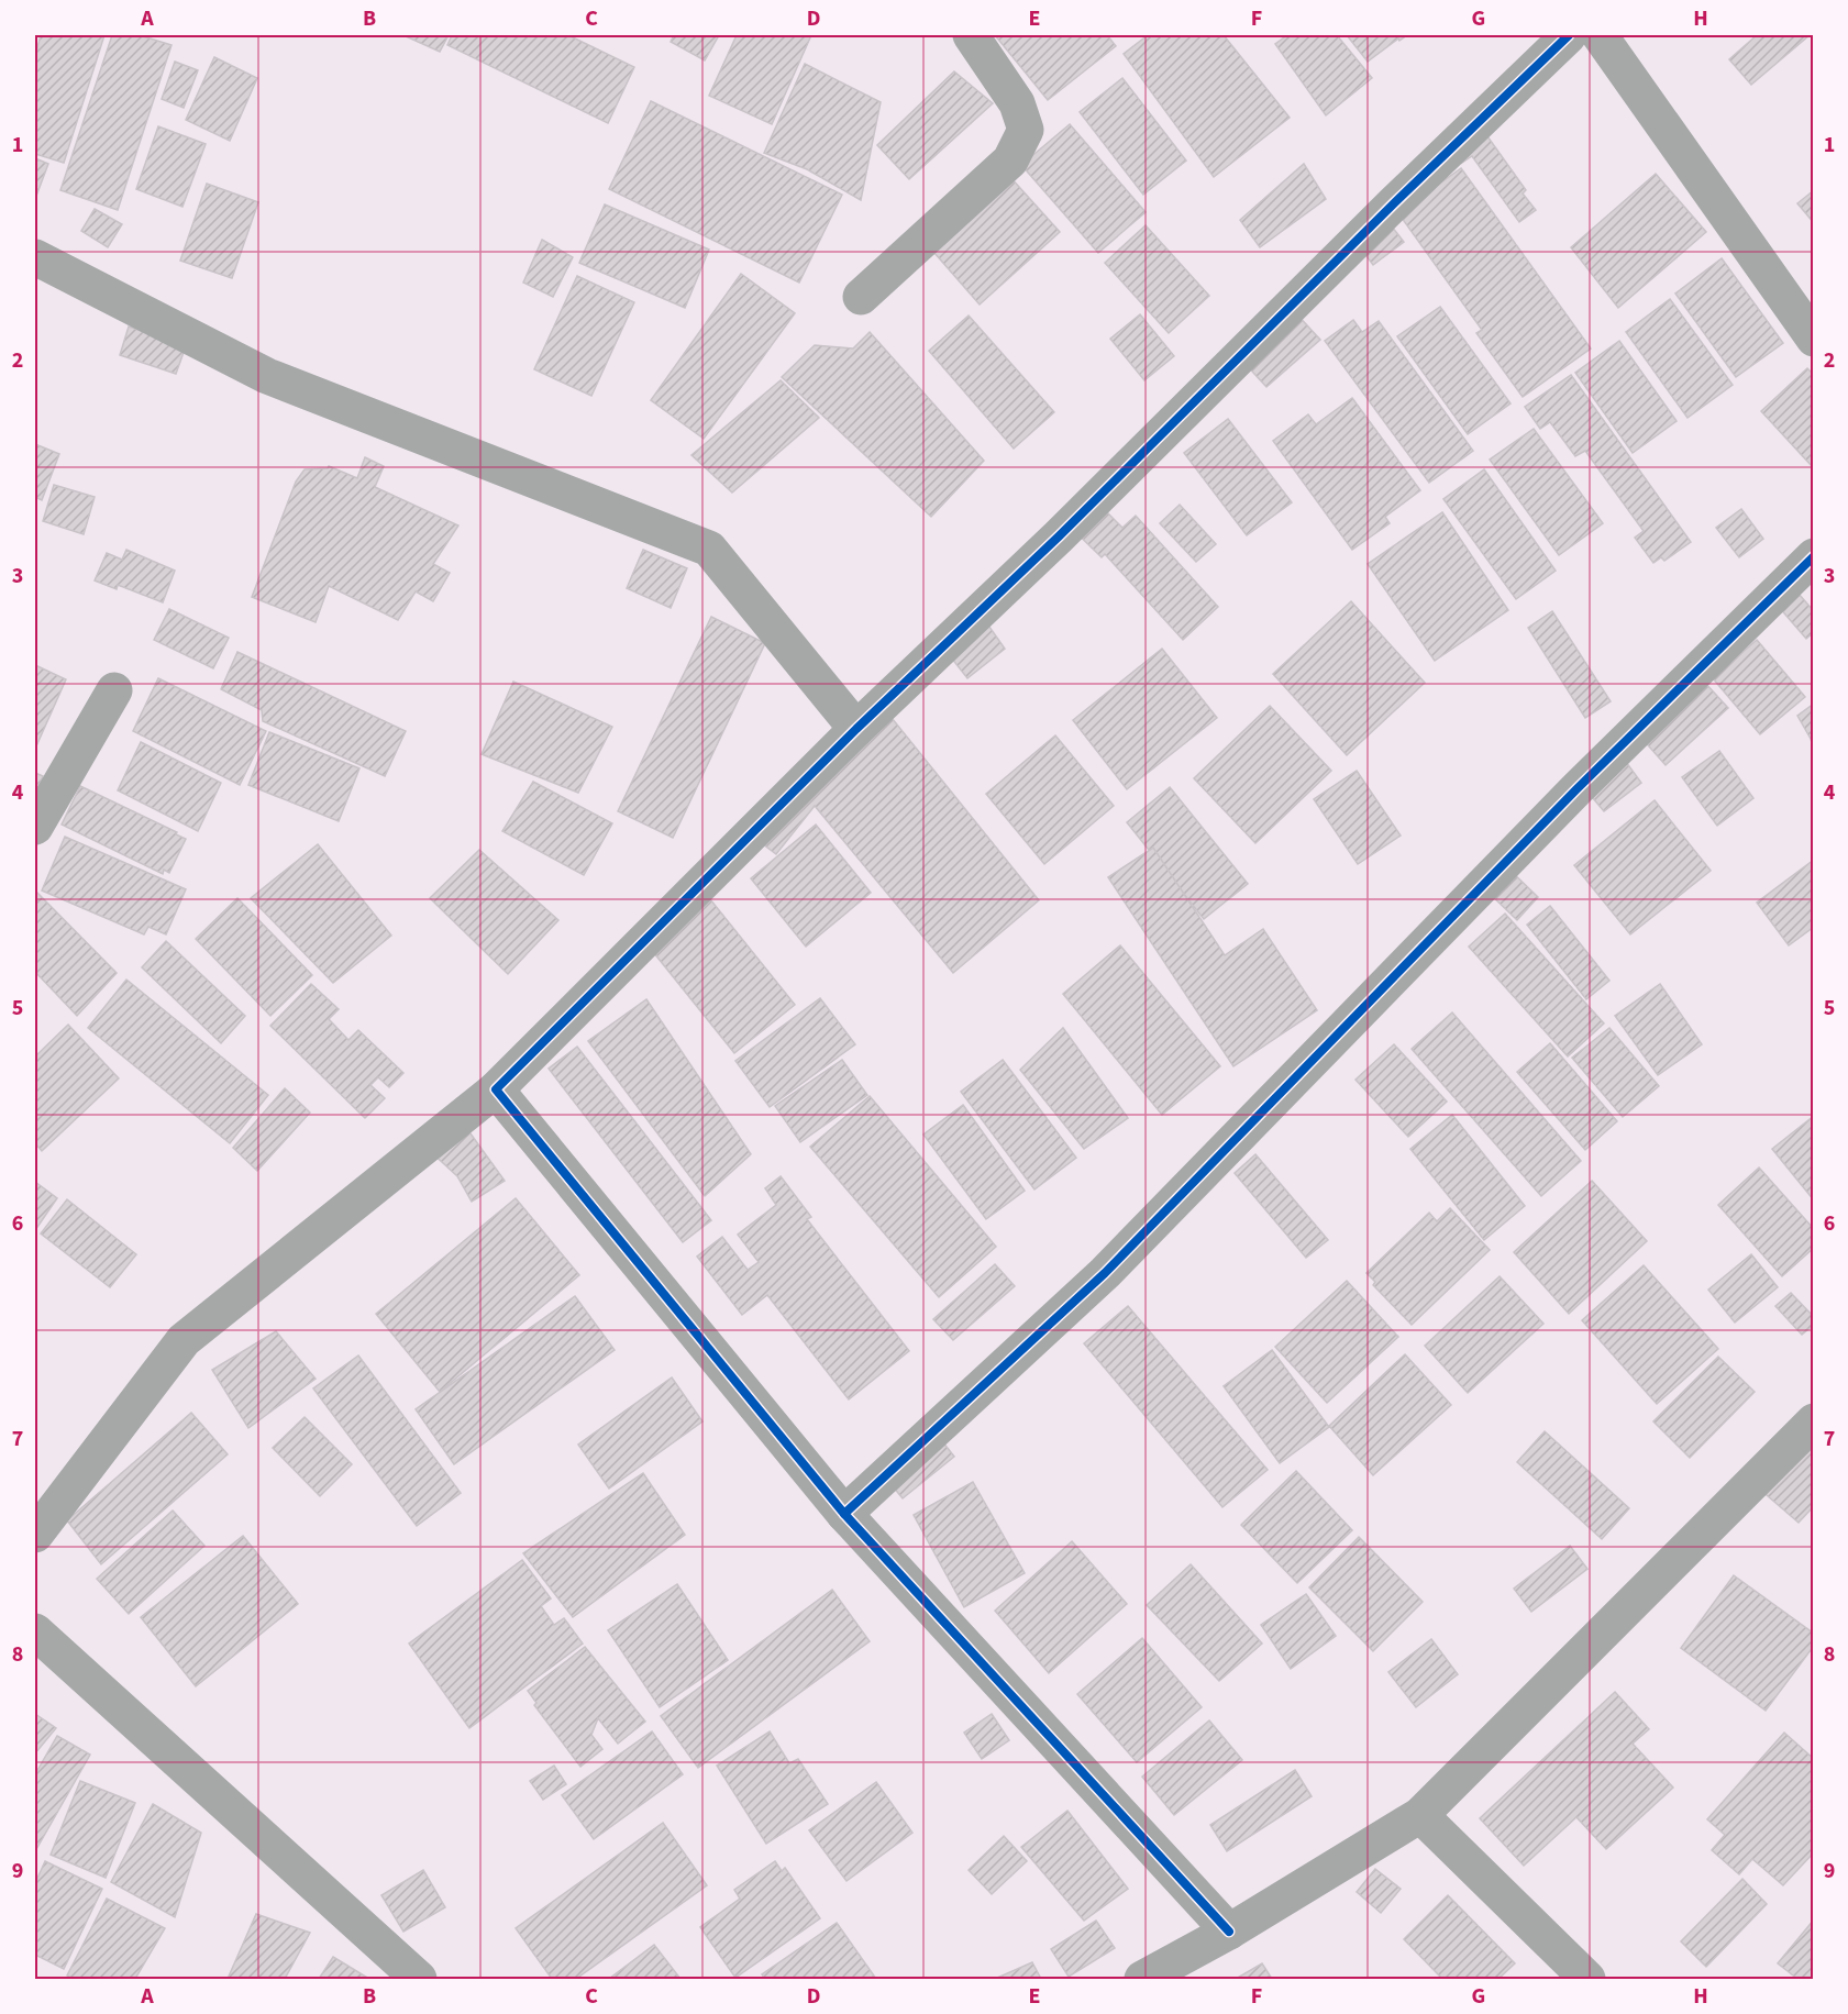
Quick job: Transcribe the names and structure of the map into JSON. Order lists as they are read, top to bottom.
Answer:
{
  "grid": {
    "columns": [
      "A",
      "B",
      "C",
      "D",
      "E",
      "F",
      "G",
      "H"
    ],
    "rows": [
      "1",
      "2",
      "3",
      "4",
      "5",
      "6",
      "7",
      "8",
      "9"
    ]
  }
}
